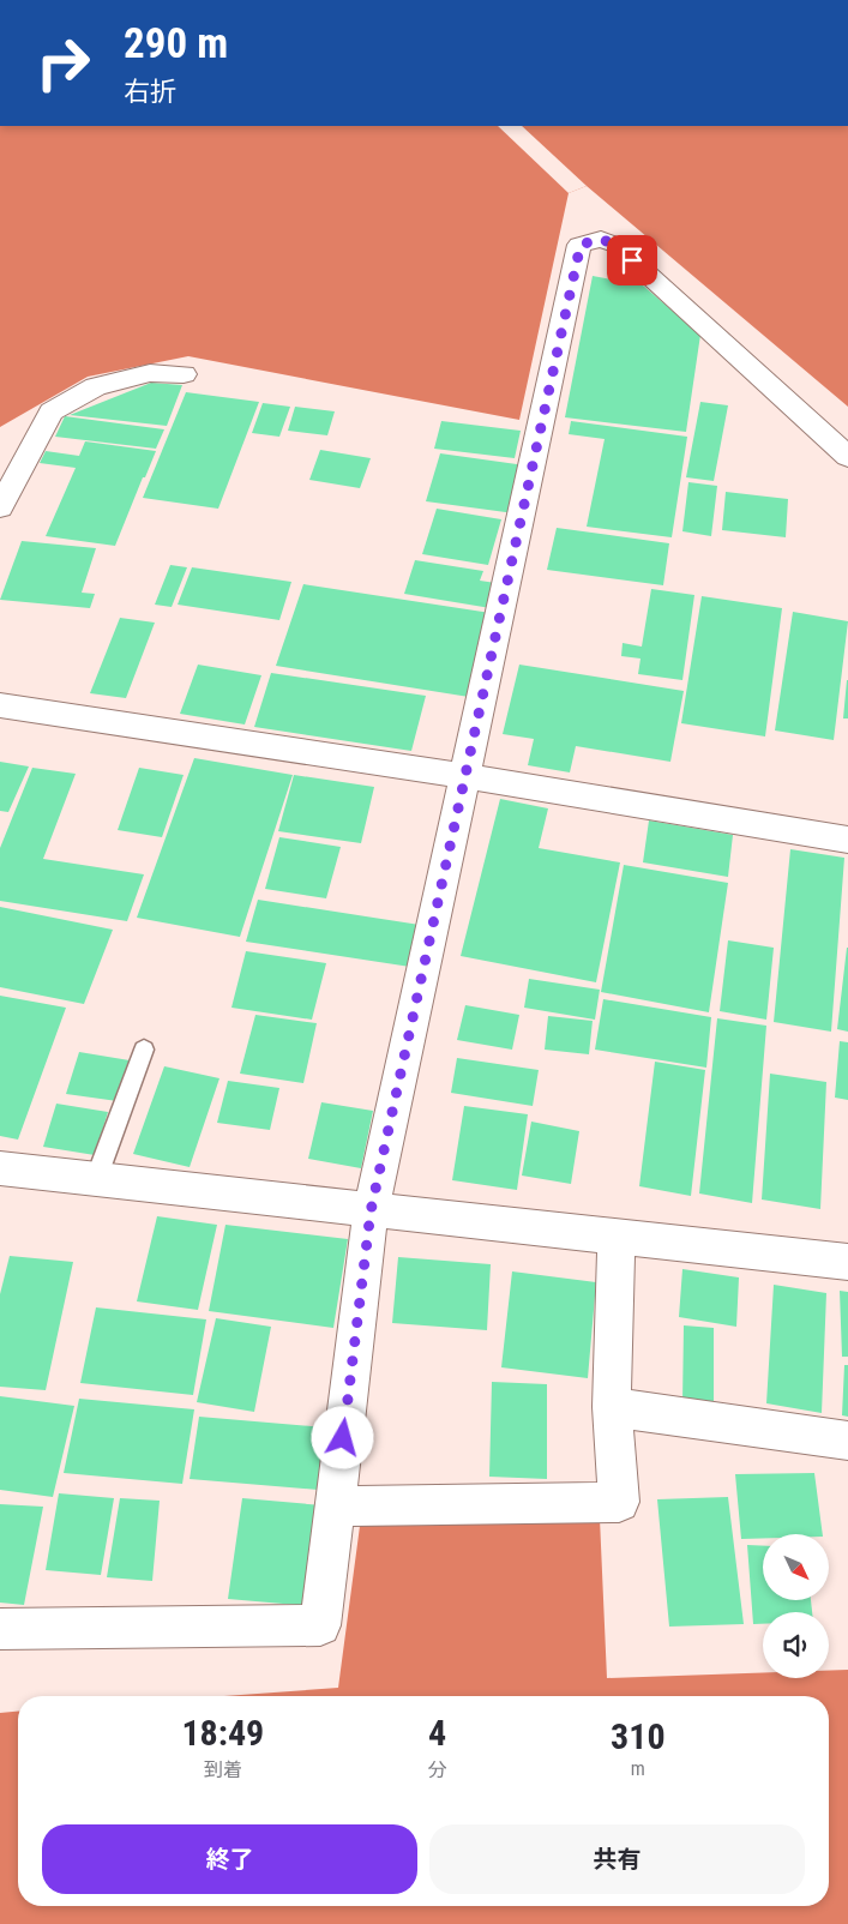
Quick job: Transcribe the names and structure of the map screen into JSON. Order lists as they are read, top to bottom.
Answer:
{
  "north": "bottom right",
  "page": {
    "turn": ["290 m", "右折"],
    "eta": [
      "18:49",
      "到着",
      "4",
      "分",
      "310",
      "m"
    ],
    "buttons": ["終了", "共有"]
  }
}
